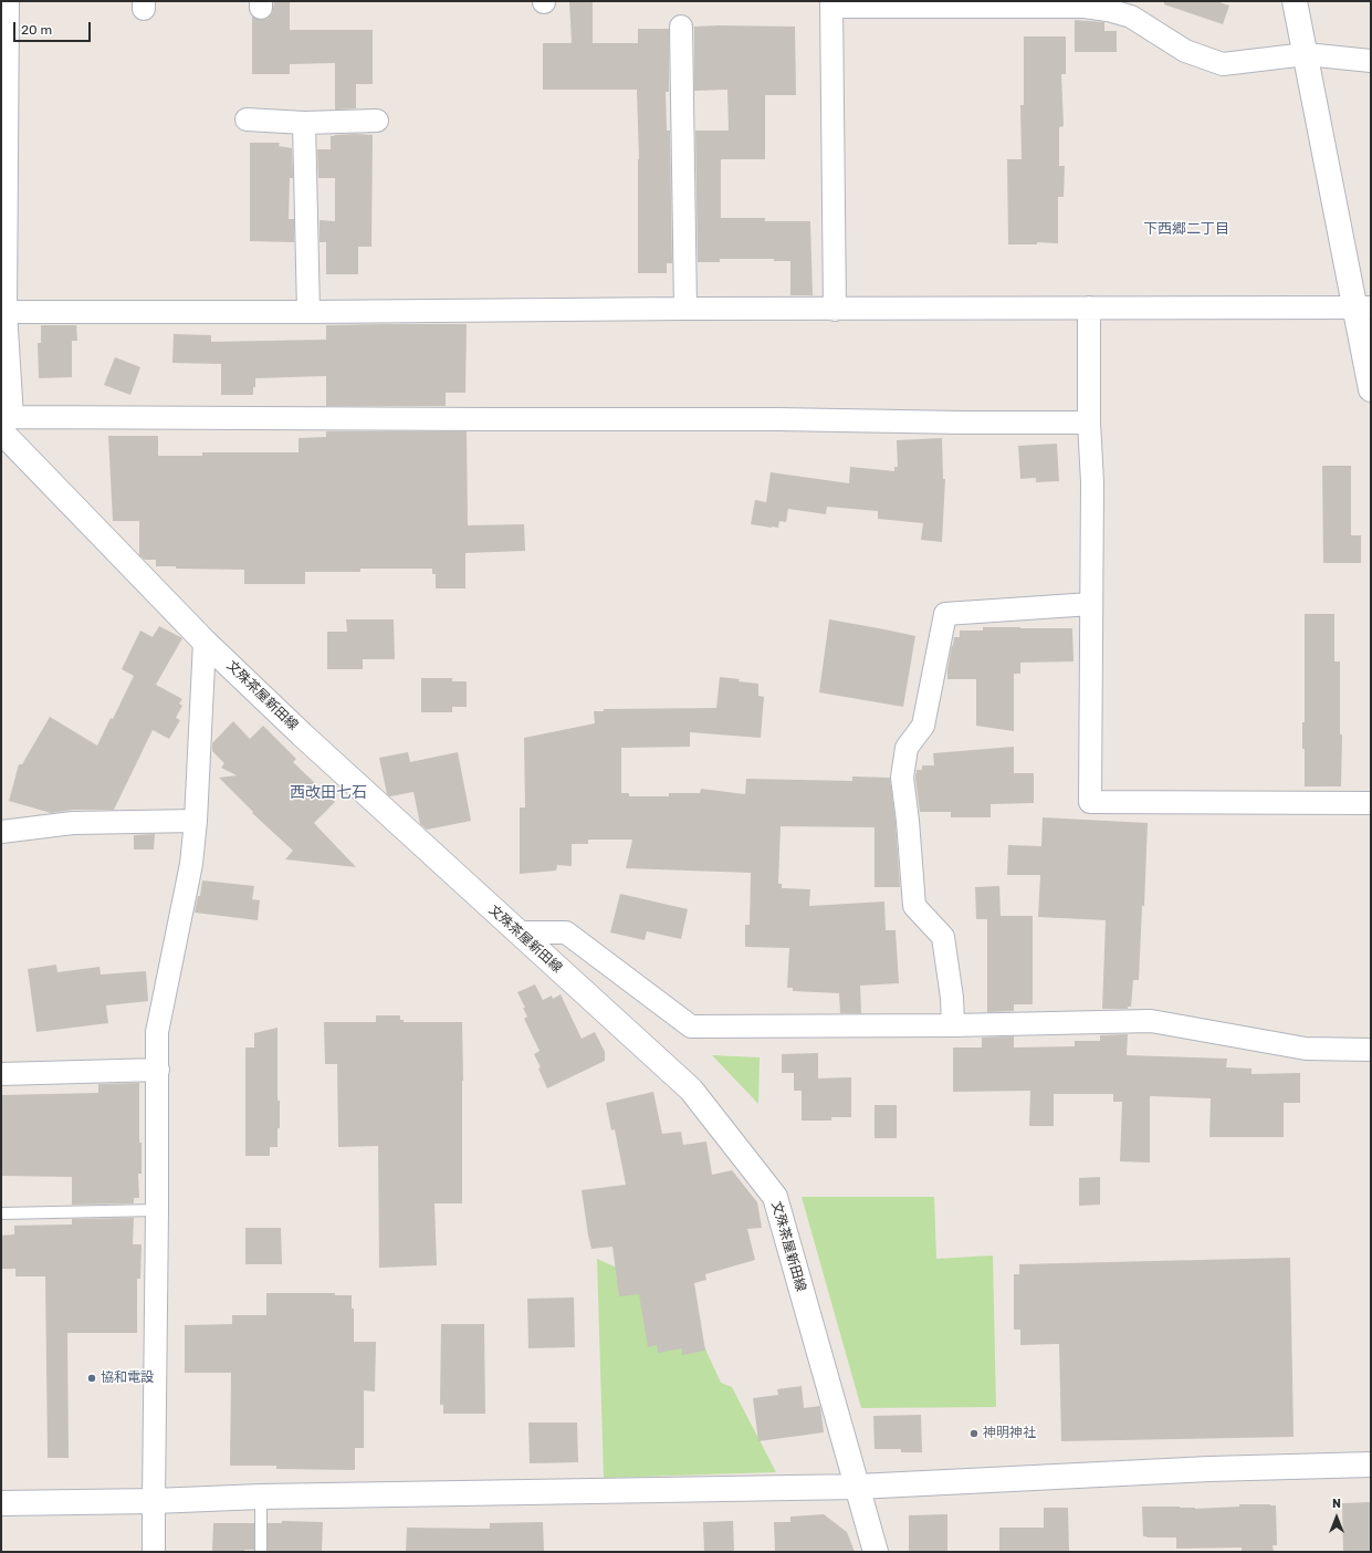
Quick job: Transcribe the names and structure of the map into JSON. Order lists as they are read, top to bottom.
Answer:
{
  "streets": {
    "street": ["文殊茶屋新田線"]
  },
  "districts": ["下西郷二丁目", "西改田七石"],
  "places": ["協和電設", "神明神社"],
  "scale_bar": "20 m",
  "north": "top"
}
